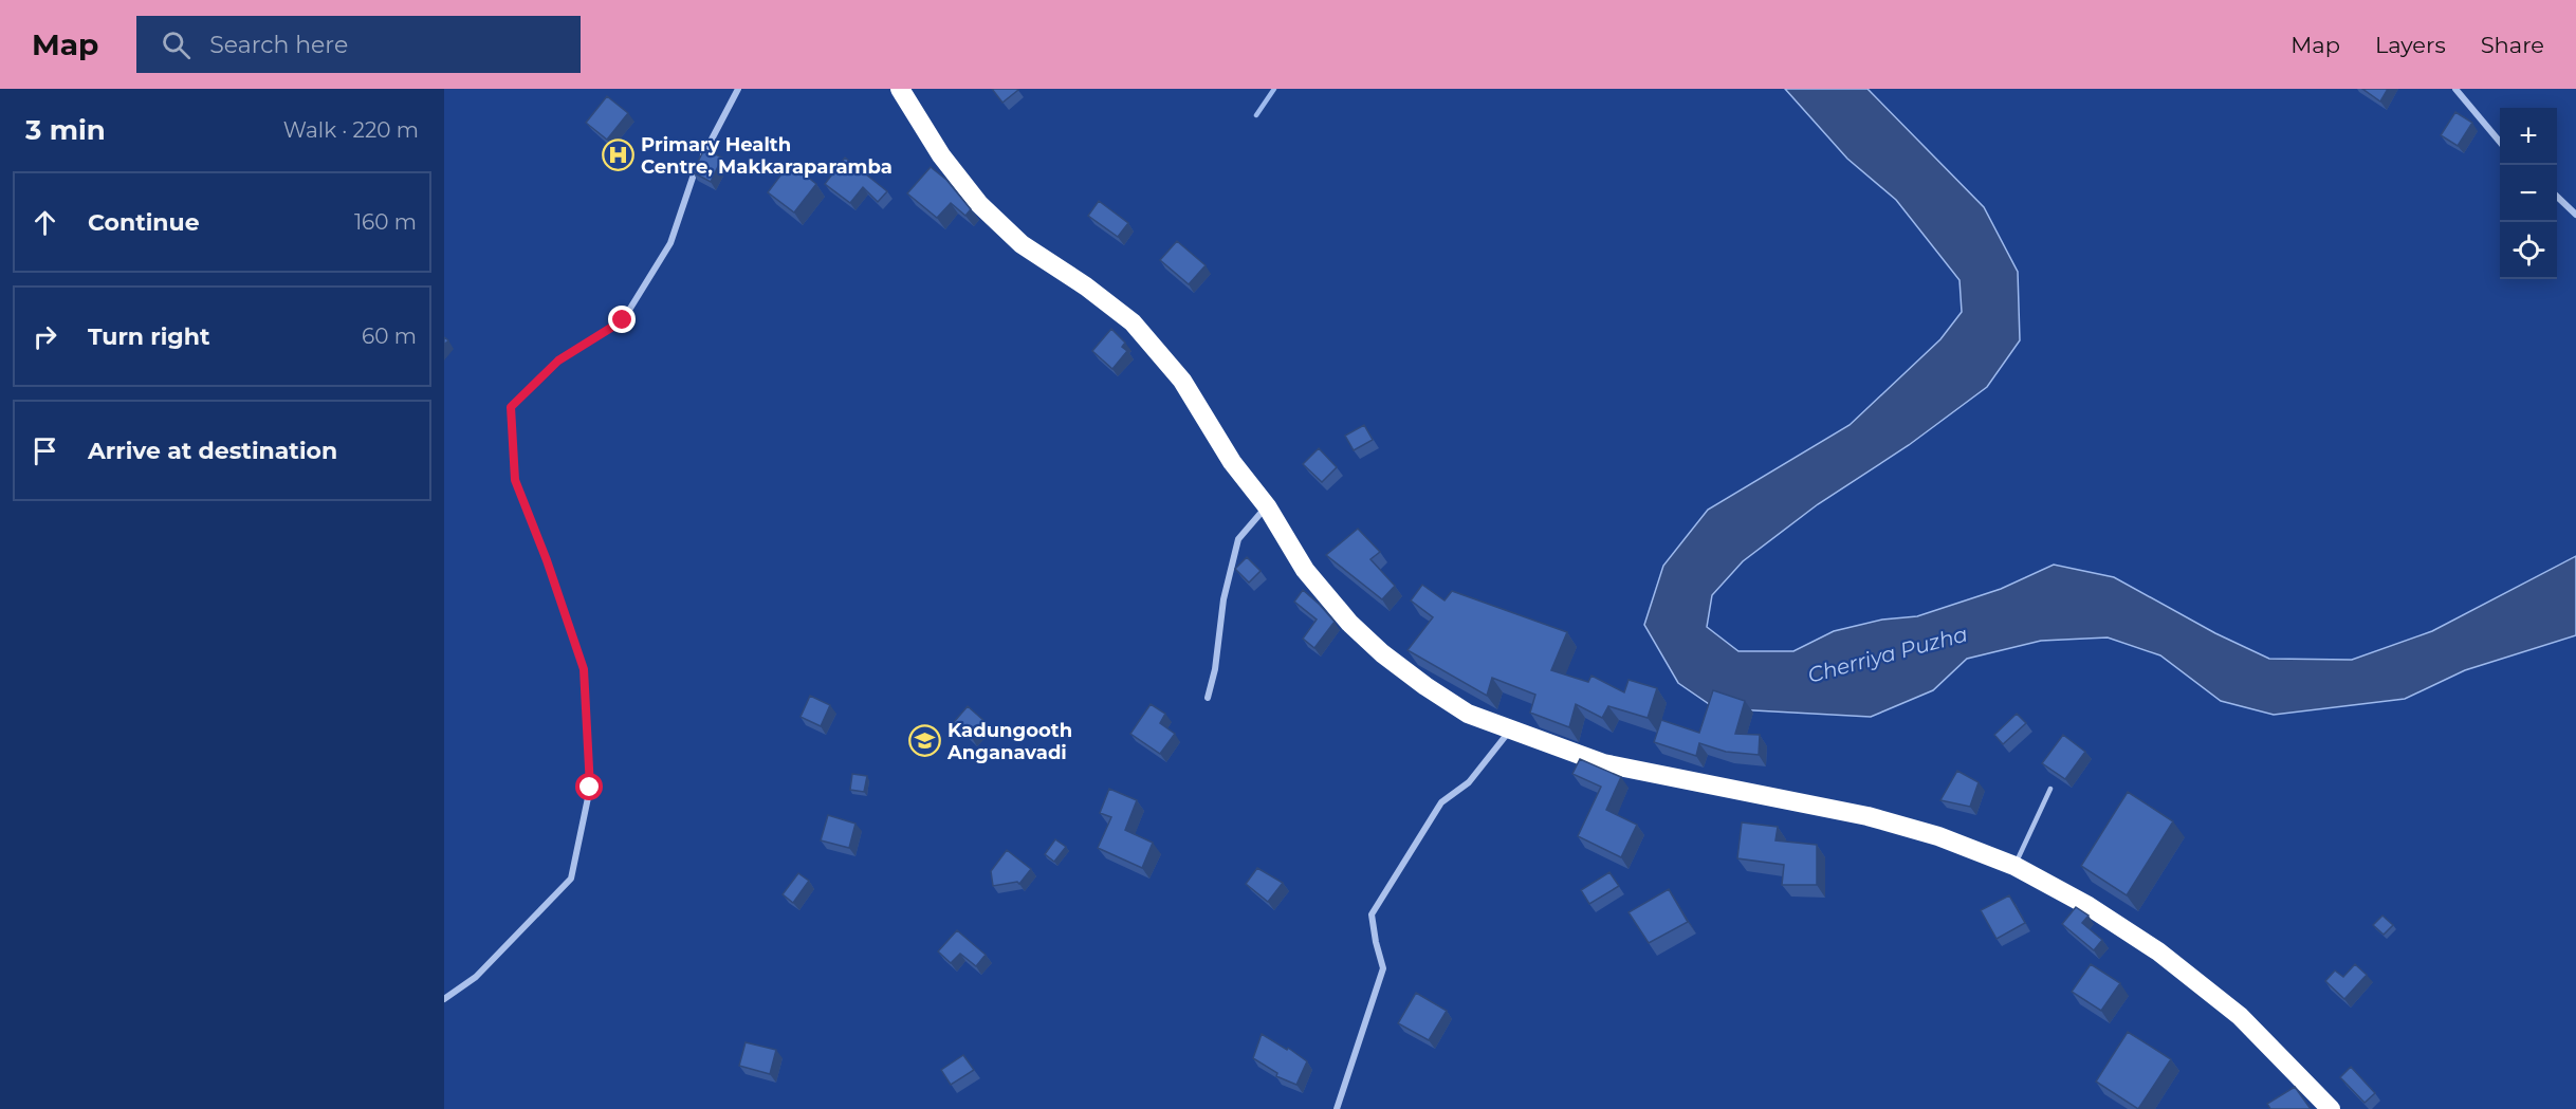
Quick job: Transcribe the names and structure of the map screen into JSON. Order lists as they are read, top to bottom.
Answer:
{
  "water": ["Cherriya Puzha"],
  "places": {
    "hospital": ["Primary Health Centre, Makkaraparamba"],
    "school or university": ["Kadungooth Anganavadi"]
  },
  "page": {
    "header": "Map",
    "search": "Search here",
    "nav": ["Map", "Layers", "Share"],
    "heading": ["3 min", "Walk · 220 m"],
    "map_buttons": ["+", "−"],
    "list": [
      ["Continue", "160 m"],
      ["Turn right", "60 m"],
      "Arrive at destination"
    ]
  }
}
